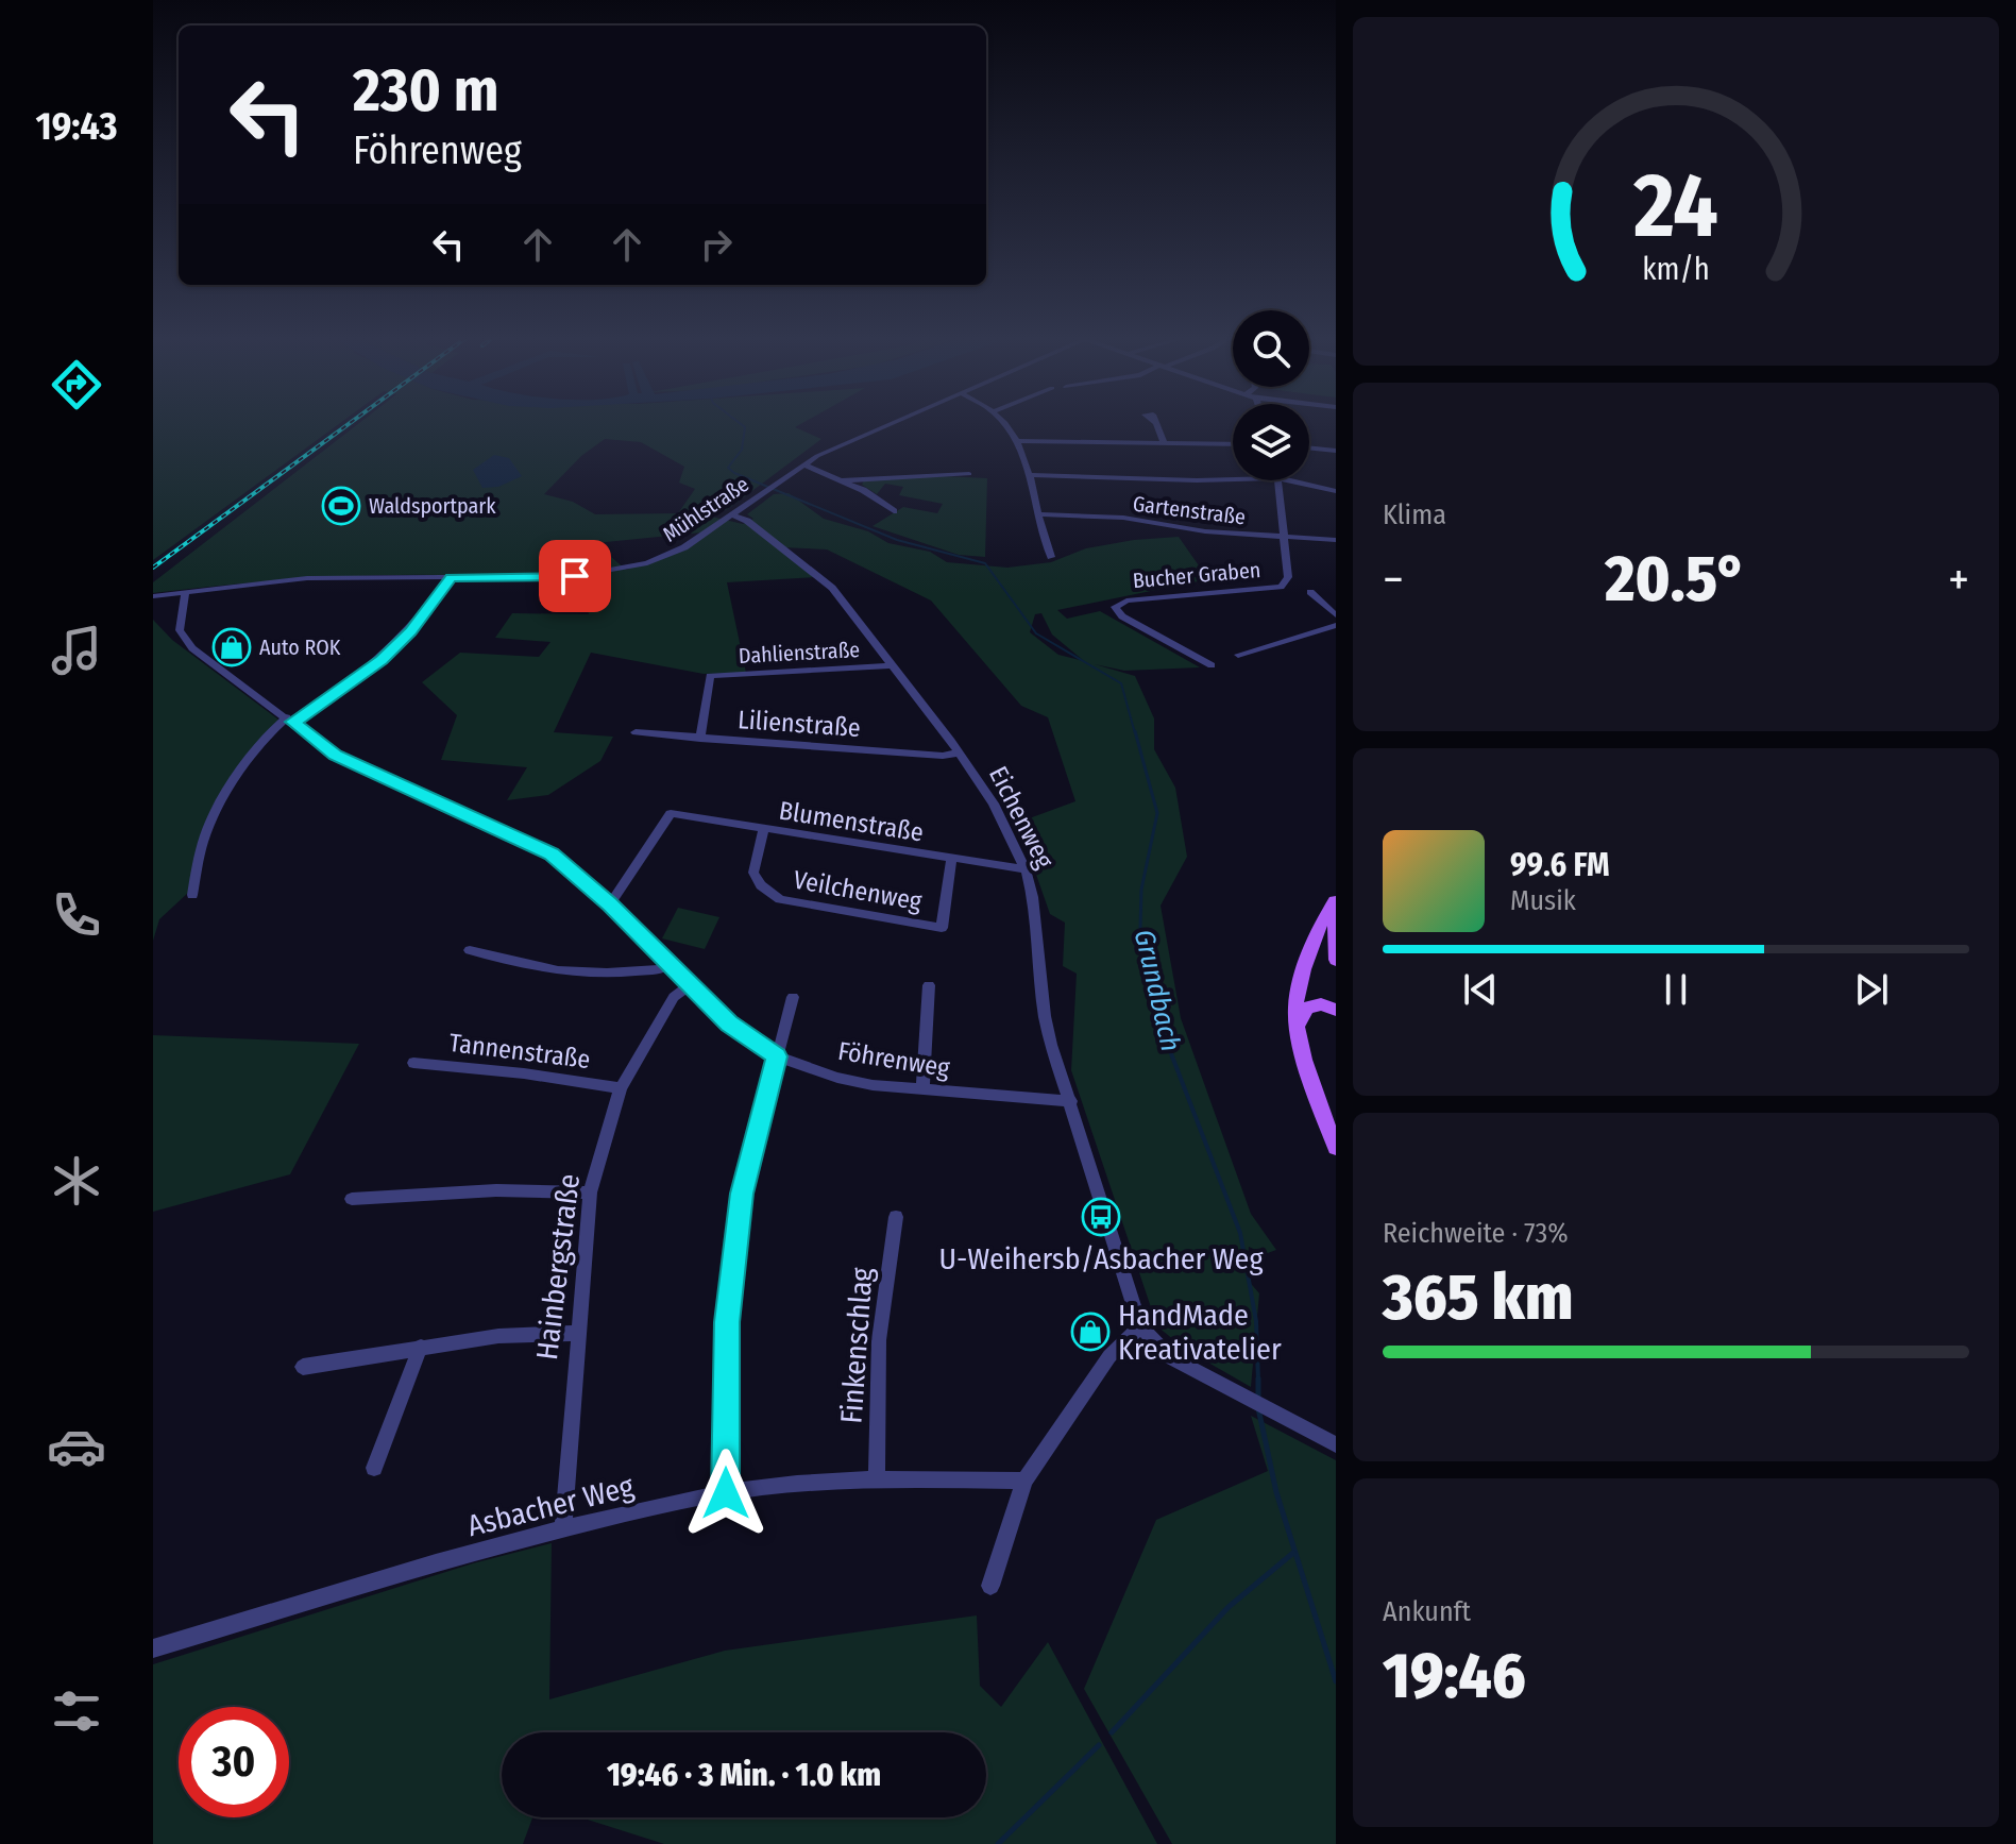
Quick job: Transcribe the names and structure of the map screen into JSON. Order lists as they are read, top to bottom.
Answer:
{
  "streets": {
    "street": [
      "Mühlstraße",
      "Gartenstraße",
      "Bucher Graben",
      "Dahlienstraße",
      "Lilienstraße",
      "Eichenweg",
      "Blumenstraße",
      "Veilchenweg",
      "Tannenstraße",
      "Föhrenweg",
      "Hainbergstraße",
      "Finkenschlag",
      "Asbacher Weg"
    ]
  },
  "crossings": [
    ["Mühlstraße", "Eichenweg"],
    ["Mühlstraße", "Föhrenweg"],
    ["Gartenstraße", "Bucher Graben"],
    ["Dahlienstraße", "Lilienstraße"],
    ["Dahlienstraße", "Eichenweg"],
    ["Lilienstraße", "Eichenweg"],
    ["Eichenweg", "Blumenstraße"],
    ["Eichenweg", "Föhrenweg"],
    ["Blumenstraße", "Veilchenweg"],
    ["Blumenstraße", "Föhrenweg"],
    ["Tannenstraße", "Hainbergstraße"],
    ["Föhrenweg", "Hainbergstraße"],
    ["Hainbergstraße", "Asbacher Weg"],
    ["Finkenschlag", "Asbacher Weg"]
  ],
  "water": ["Grundbach"],
  "places": {
    "sports": ["Waldsportpark"],
    "shop": ["Auto ROK", "HandMade Kreativatelier"],
    "bus stop": ["U-Weihersb/Asbacher Weg"]
  },
  "page": {
    "tabs": "19:43",
    "turn": ["230 m", "Föhrenweg"],
    "tile": [
      "Klima",
      ["Reichweite · 73%", "365 km"],
      ["Ankunft", "19:46"]
    ],
    "heat": ["−", "20.5°", "+"],
    "song": ["99.6 FM", "Musik"],
    "limit": "30",
    "trip": "19:46 · 3 Min. · 1.0 km",
    "gauge": ["24", "km/h"]
  }
}
